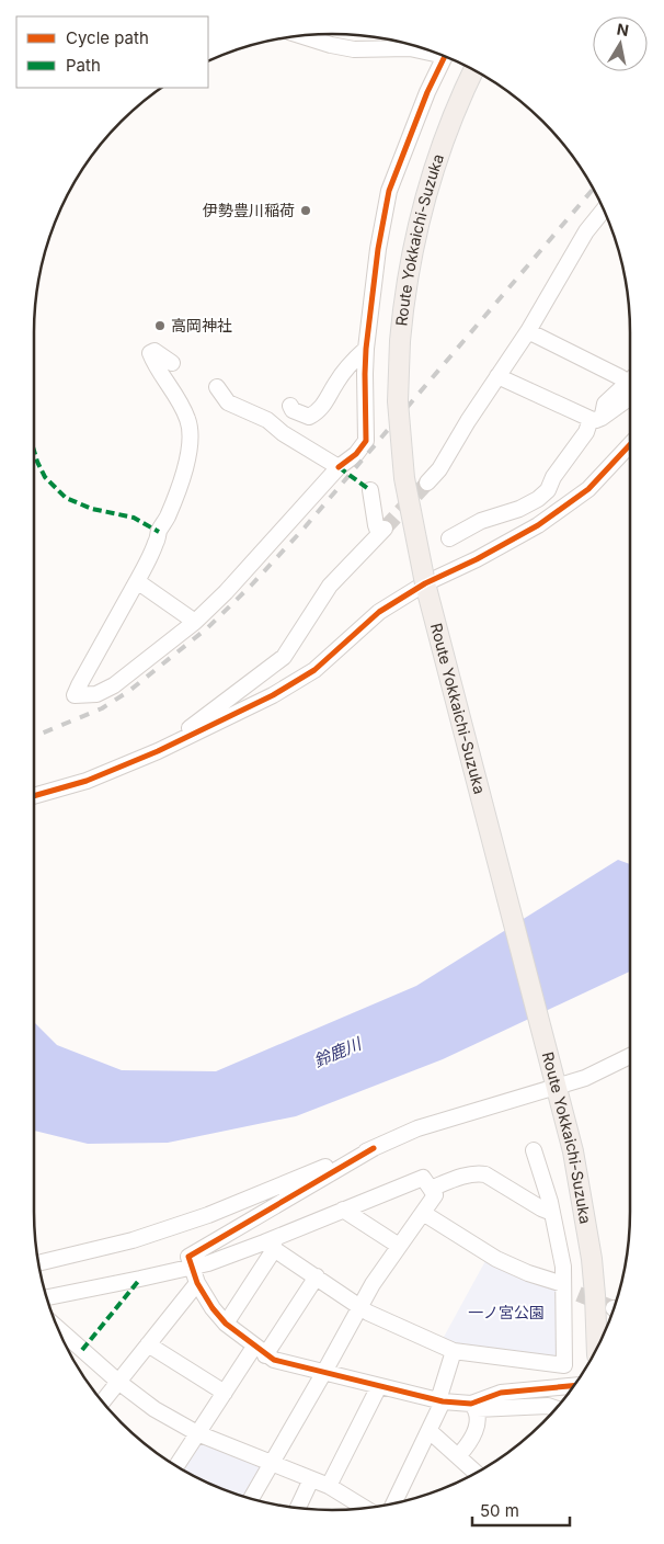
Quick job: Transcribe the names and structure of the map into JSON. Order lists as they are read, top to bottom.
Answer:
{
  "streets": {
    "main road": ["Route Yokkaichi-Suzuka"]
  },
  "water": ["鈴鹿川"],
  "parks": ["一ノ宮公園"],
  "places": ["伊勢豊川稲荷", "高岡神社"],
  "legend": ["Cycle path", "Path"],
  "scale_bar": "50 m",
  "north": "top"
}
